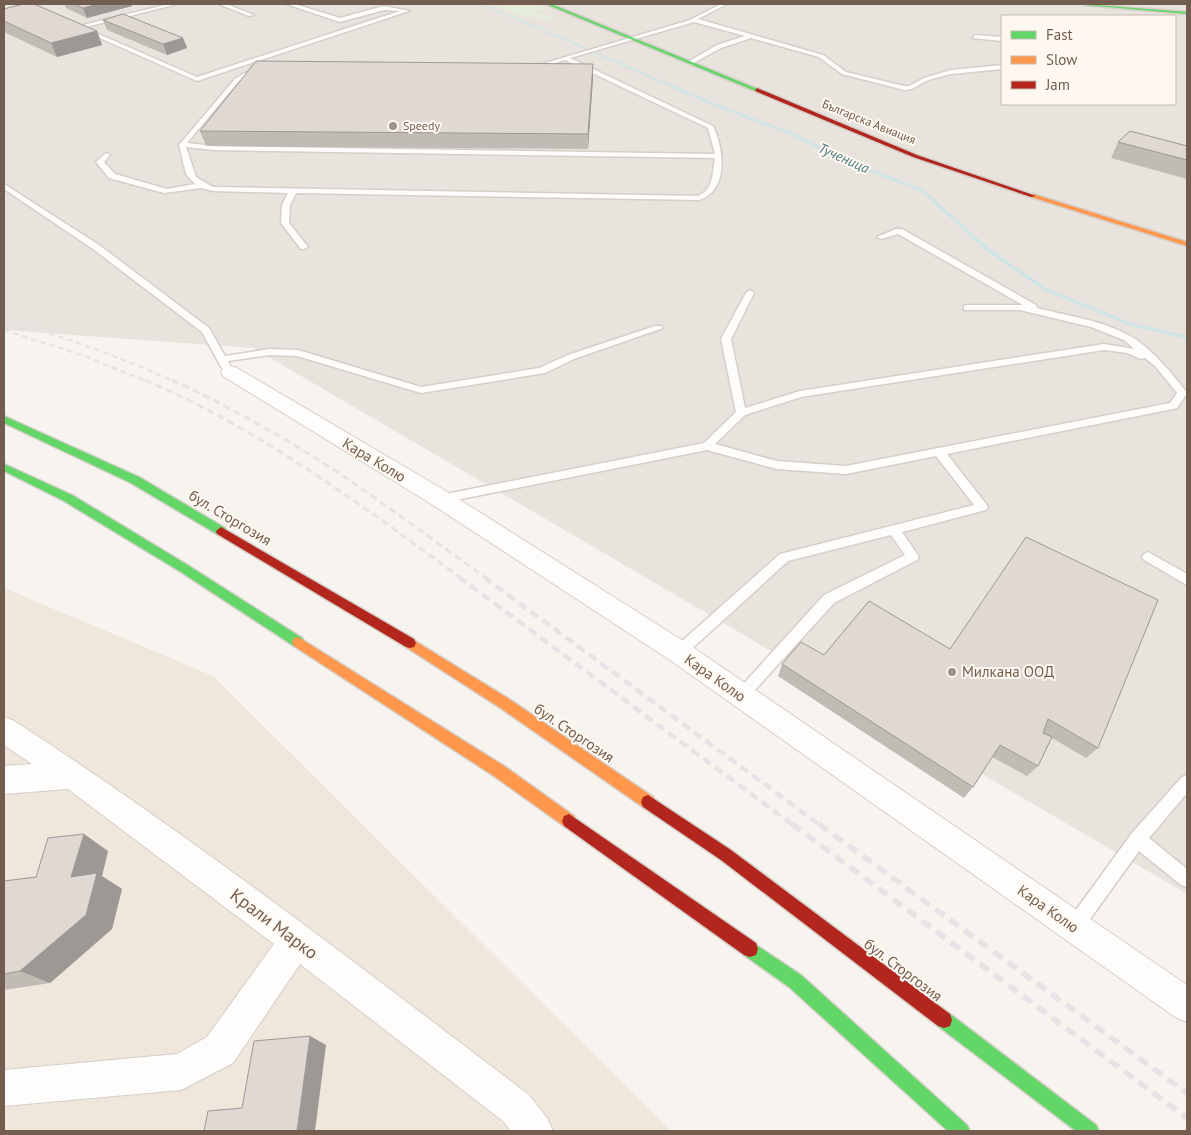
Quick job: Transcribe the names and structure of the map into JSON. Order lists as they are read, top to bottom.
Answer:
{
  "streets": {
    "main road": ["Българска Авиация", "бул. Сторгозия"],
    "street": ["Кара Колю", "Крали Марко"]
  },
  "water": ["Тученица"],
  "places": ["Speedy", "Милкана OOД"],
  "legend": ["Fast", "Slow", "Jam"]
}
